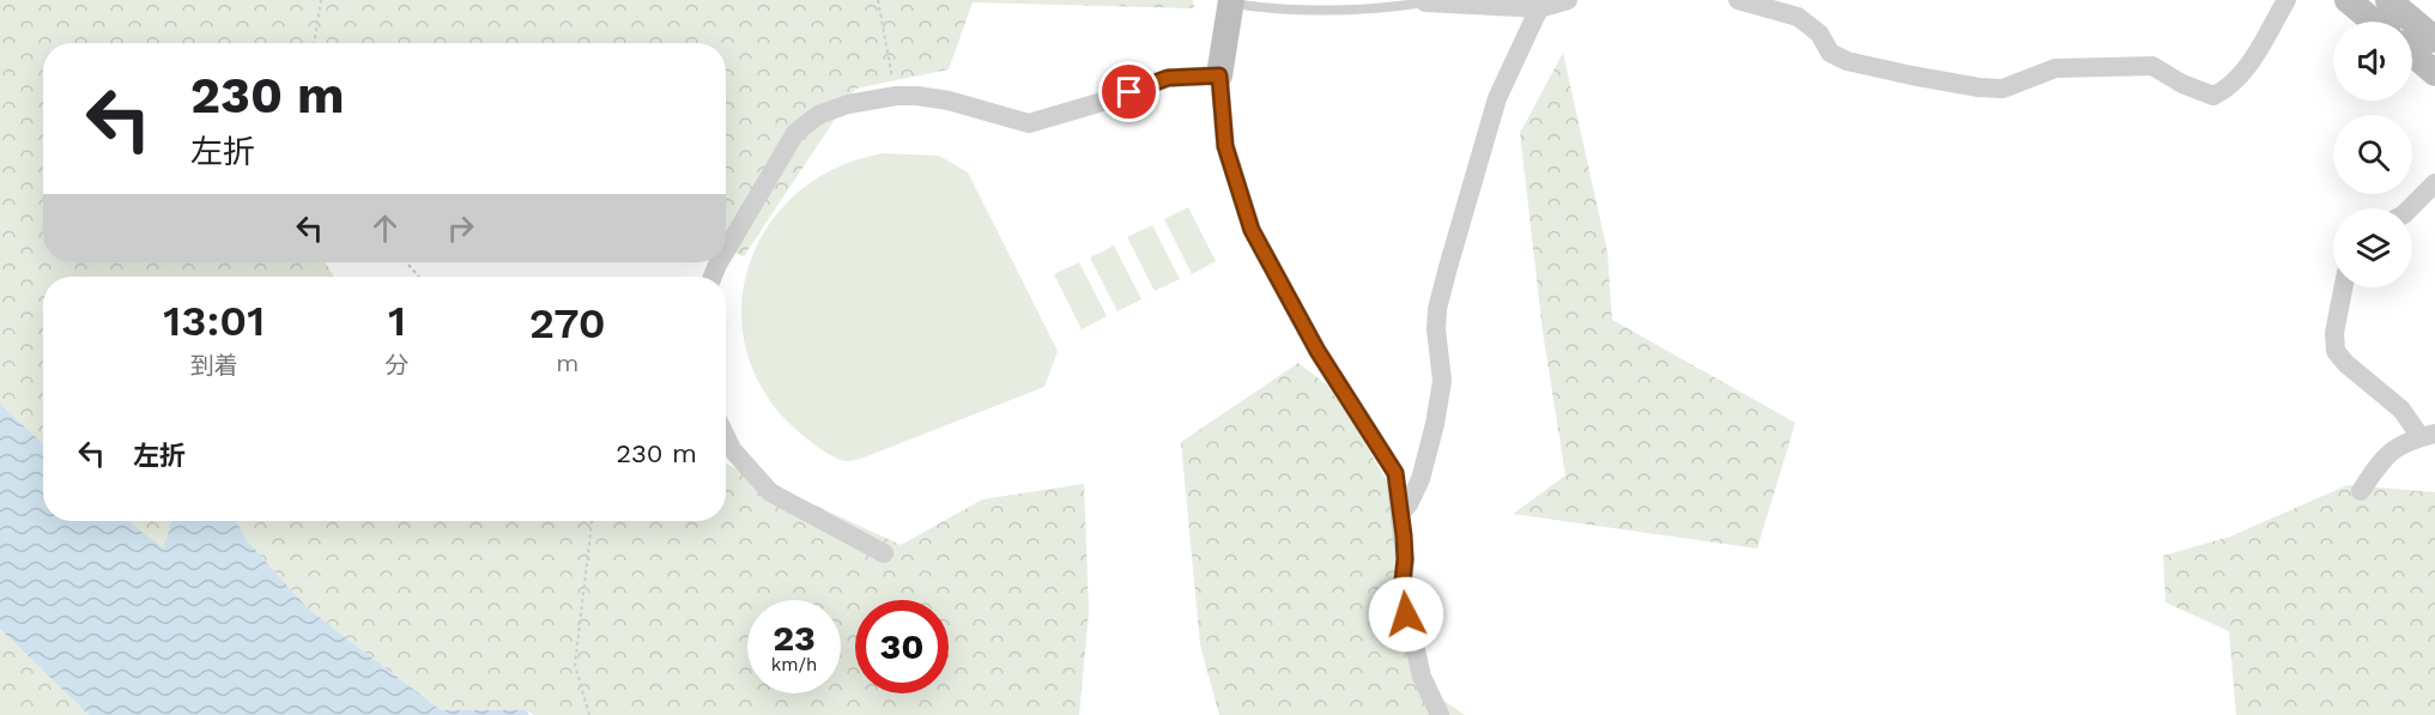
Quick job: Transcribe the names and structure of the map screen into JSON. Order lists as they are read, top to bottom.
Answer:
{
  "page": {
    "turn": ["230 m", "左折"],
    "eta": [
      "13:01",
      "到着",
      "1",
      "分",
      "270",
      "m"
    ],
    "list": [
      {
        "name": "左折",
        "value": "230 m"
      }
    ],
    "speed": "23 km/h",
    "limit": "30"
  }
}
